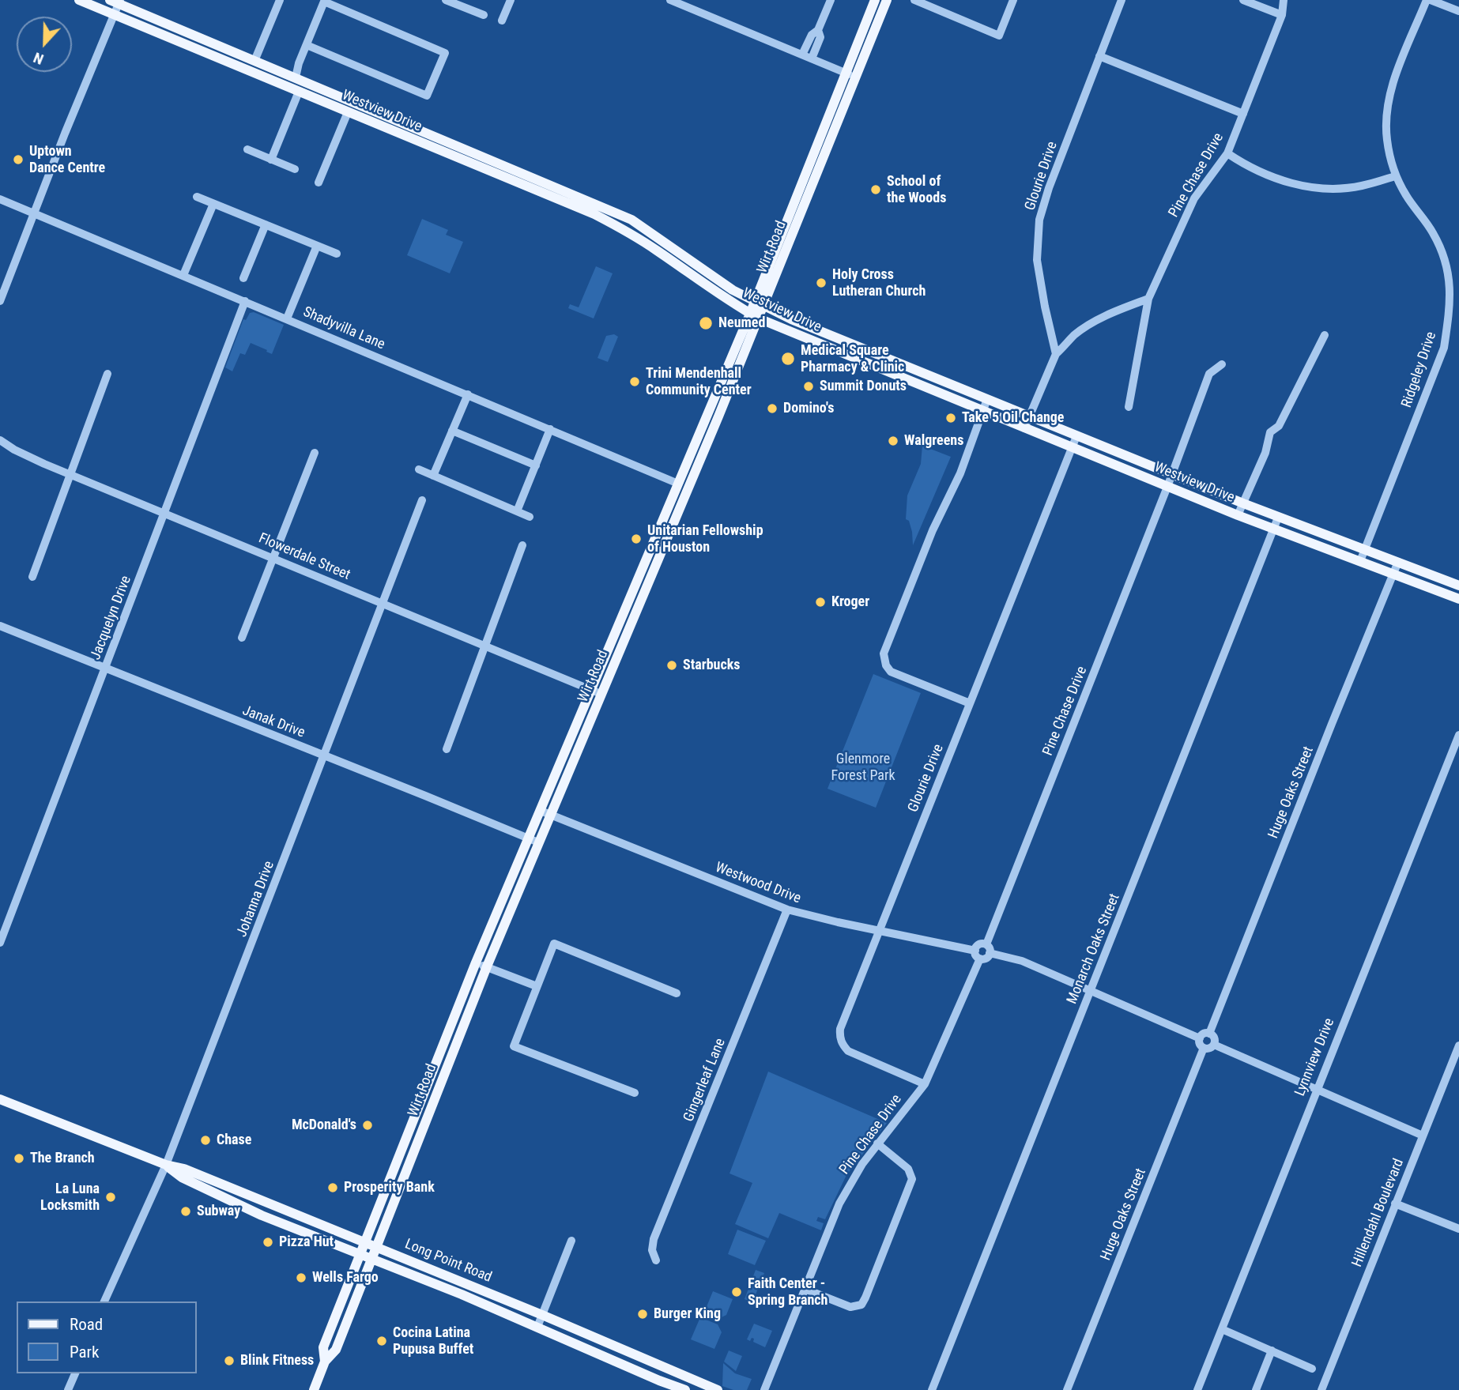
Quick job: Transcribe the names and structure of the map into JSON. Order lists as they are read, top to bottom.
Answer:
{
  "streets": {
    "main road": ["Westview Drive", "Wirt Road", "Long Point Road"],
    "street": [
      "Pine Chase Drive",
      "Glourie Drive",
      "Shadyvilla Lane",
      "Ridgeley Drive",
      "Flowerdale Street",
      "Jacquelyn Drive",
      "Janak Drive",
      "Huge Oaks Street",
      "Westwood Drive",
      "Johanna Drive",
      "Monarch Oaks Street",
      "Lynnview Drive",
      "Gingerleaf Lane",
      "Hillendahl Boulevard"
    ]
  },
  "crossings": [
    ["Westview Drive", "Pine Chase Drive"],
    ["Westview Drive", "Glourie Drive"],
    ["Westview Drive", "Wirt Road"],
    ["Westview Drive", "Ridgeley Drive"],
    ["Westview Drive", "Huge Oaks Street"],
    ["Westview Drive", "Monarch Oaks Street"],
    ["Pine Chase Drive", "Glourie Drive"],
    ["Pine Chase Drive", "Westwood Drive"],
    ["Glourie Drive", "Westwood Drive"],
    ["Wirt Road", "Shadyvilla Lane"],
    ["Wirt Road", "Flowerdale Street"],
    ["Wirt Road", "Janak Drive"],
    ["Wirt Road", "Westwood Drive"],
    ["Wirt Road", "Long Point Road"],
    ["Shadyvilla Lane", "Jacquelyn Drive"],
    ["Flowerdale Street", "Jacquelyn Drive"],
    ["Flowerdale Street", "Johanna Drive"],
    ["Jacquelyn Drive", "Janak Drive"],
    ["Janak Drive", "Johanna Drive"],
    ["Westwood Drive", "Gingerleaf Lane"],
    ["Johanna Drive", "Long Point Road"]
  ],
  "parks": ["Glenmore Forest Park"],
  "places": [
    "Uptown Dance Centre",
    "School of the Woods",
    "Holy Cross Lutheran Church",
    "Neumed",
    "Medical Square Pharmacy & Clinic",
    "Trini Mendenhall Community Center",
    "Summit Donuts",
    "Domino's",
    "Take 5 Oil Change",
    "Walgreens",
    "Unitarian Fellowship of Houston",
    "Kroger",
    "Starbucks",
    "McDonald's",
    "Chase",
    "The Branch",
    "Prosperity Bank",
    "La Luna Locksmith",
    "Subway",
    "Pizza Hut",
    "Wells Fargo",
    "Faith Center - Spring Branch",
    "Burger King",
    "Cocina Latina Pupusa Buffet",
    "Blink Fitness"
  ],
  "legend": ["Road", "Park"],
  "north": "bottom"
}
